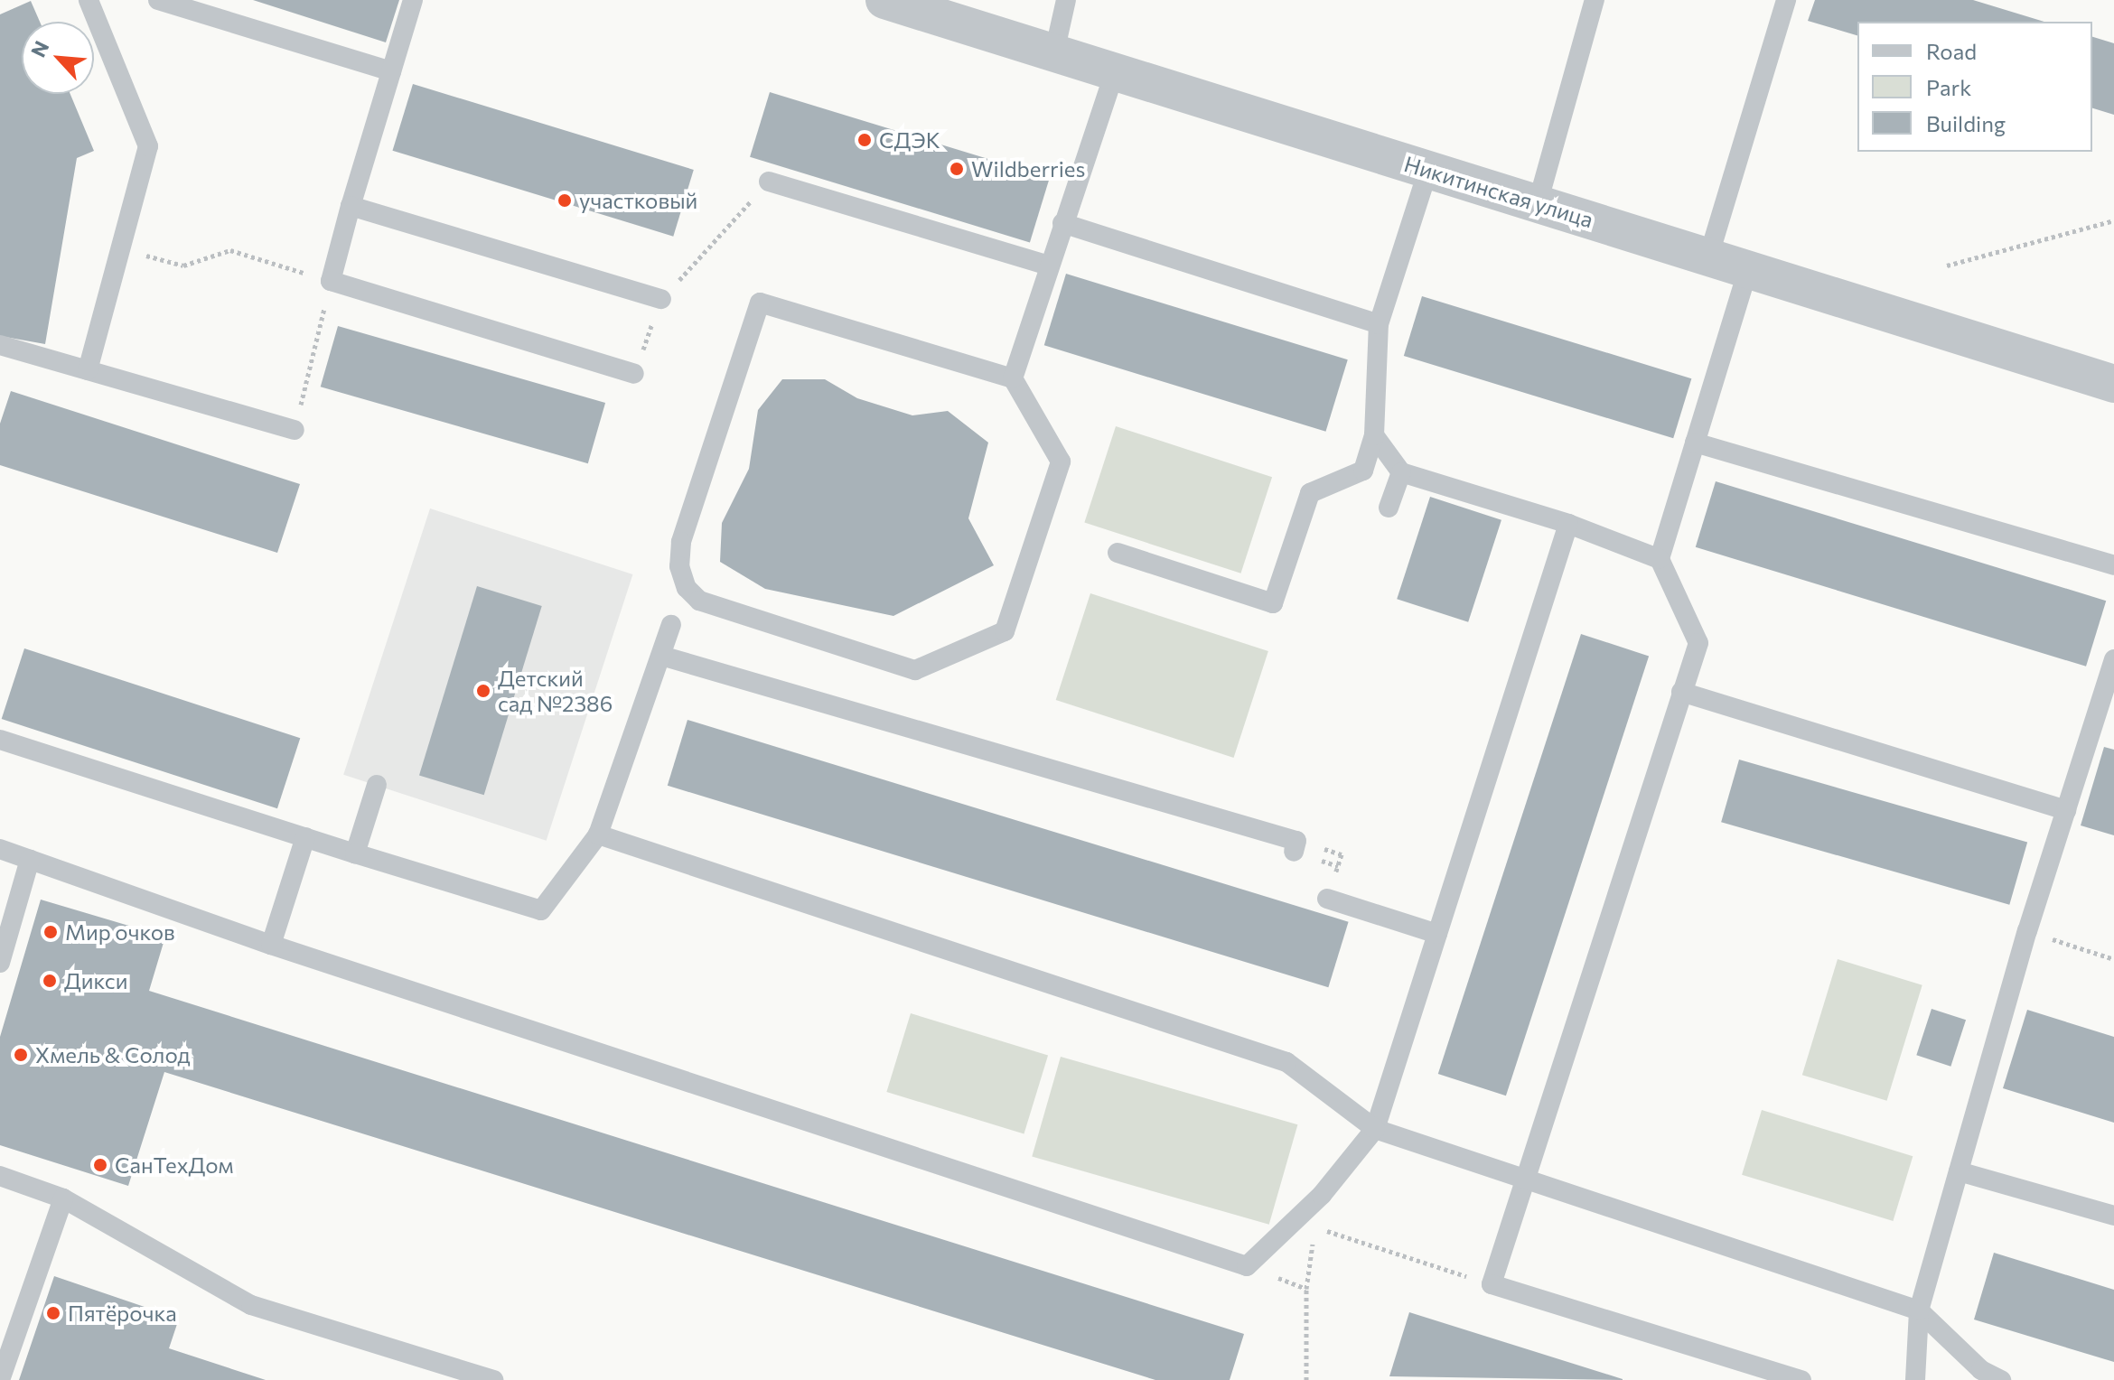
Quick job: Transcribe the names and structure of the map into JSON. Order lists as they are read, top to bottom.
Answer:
{
  "streets": {
    "street": ["Никитинская улица"]
  },
  "places": [
    "СДЭК",
    "Wildberries",
    "участковый",
    "Детский сад №2386",
    "Мир очков",
    "Дикси",
    "Хмель & Солод",
    "СанТехДом",
    "Пятёрочка"
  ],
  "legend": ["Road", "Park", "Building"],
  "north": "top left"
}
